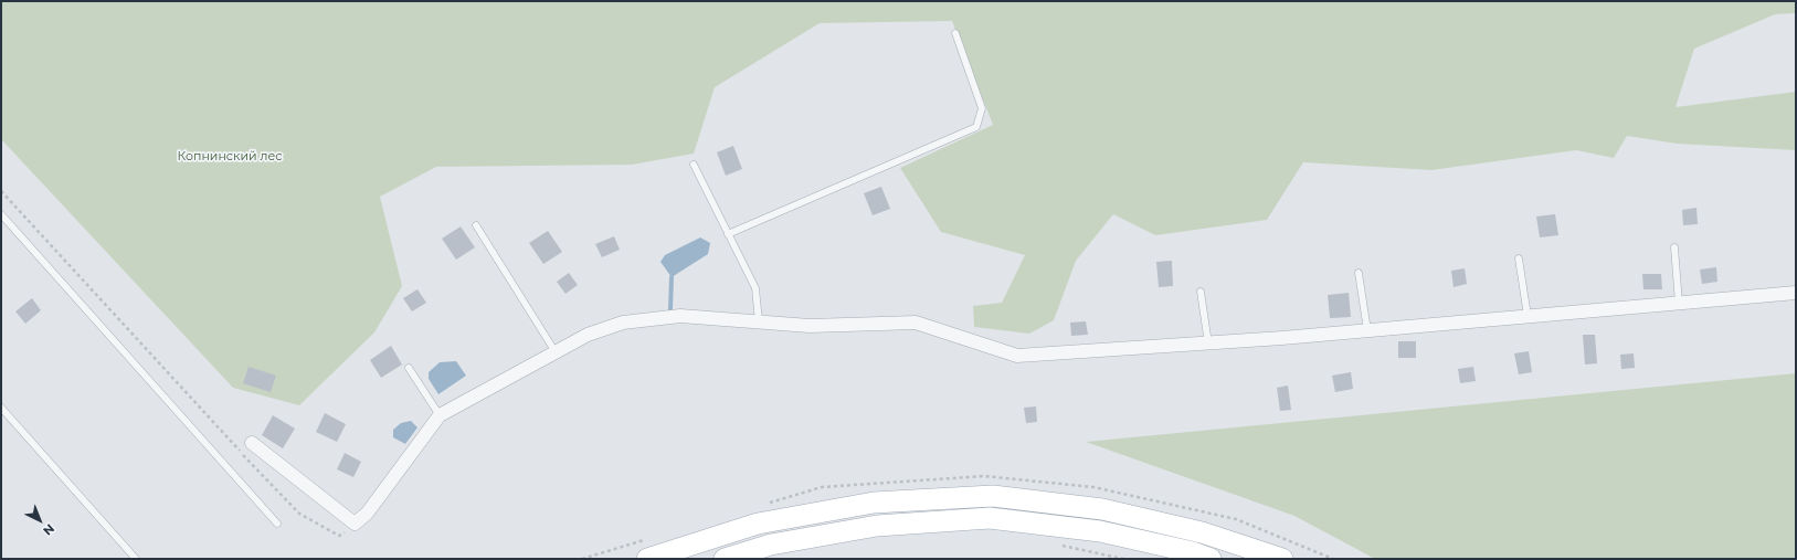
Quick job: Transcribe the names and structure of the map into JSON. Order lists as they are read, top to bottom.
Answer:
{
  "parks": ["Копнинский лес"],
  "north": "bottom right"
}
